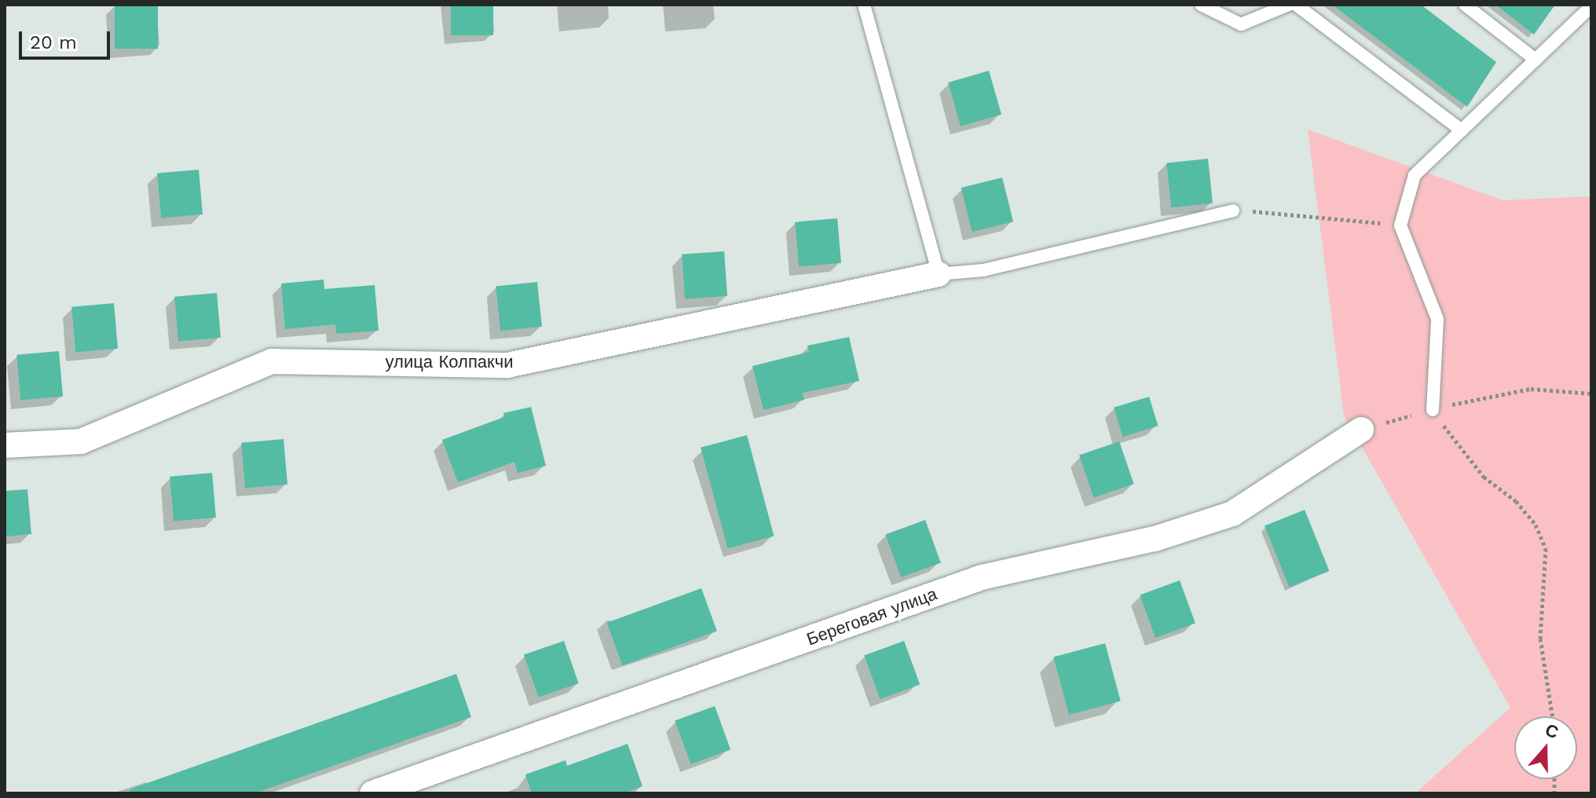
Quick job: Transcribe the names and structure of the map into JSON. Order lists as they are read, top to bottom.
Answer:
{
  "streets": {
    "street": ["улица Колпакчи", "Береговая улица"]
  },
  "scale_bar": "20 m",
  "north": "top"
}
